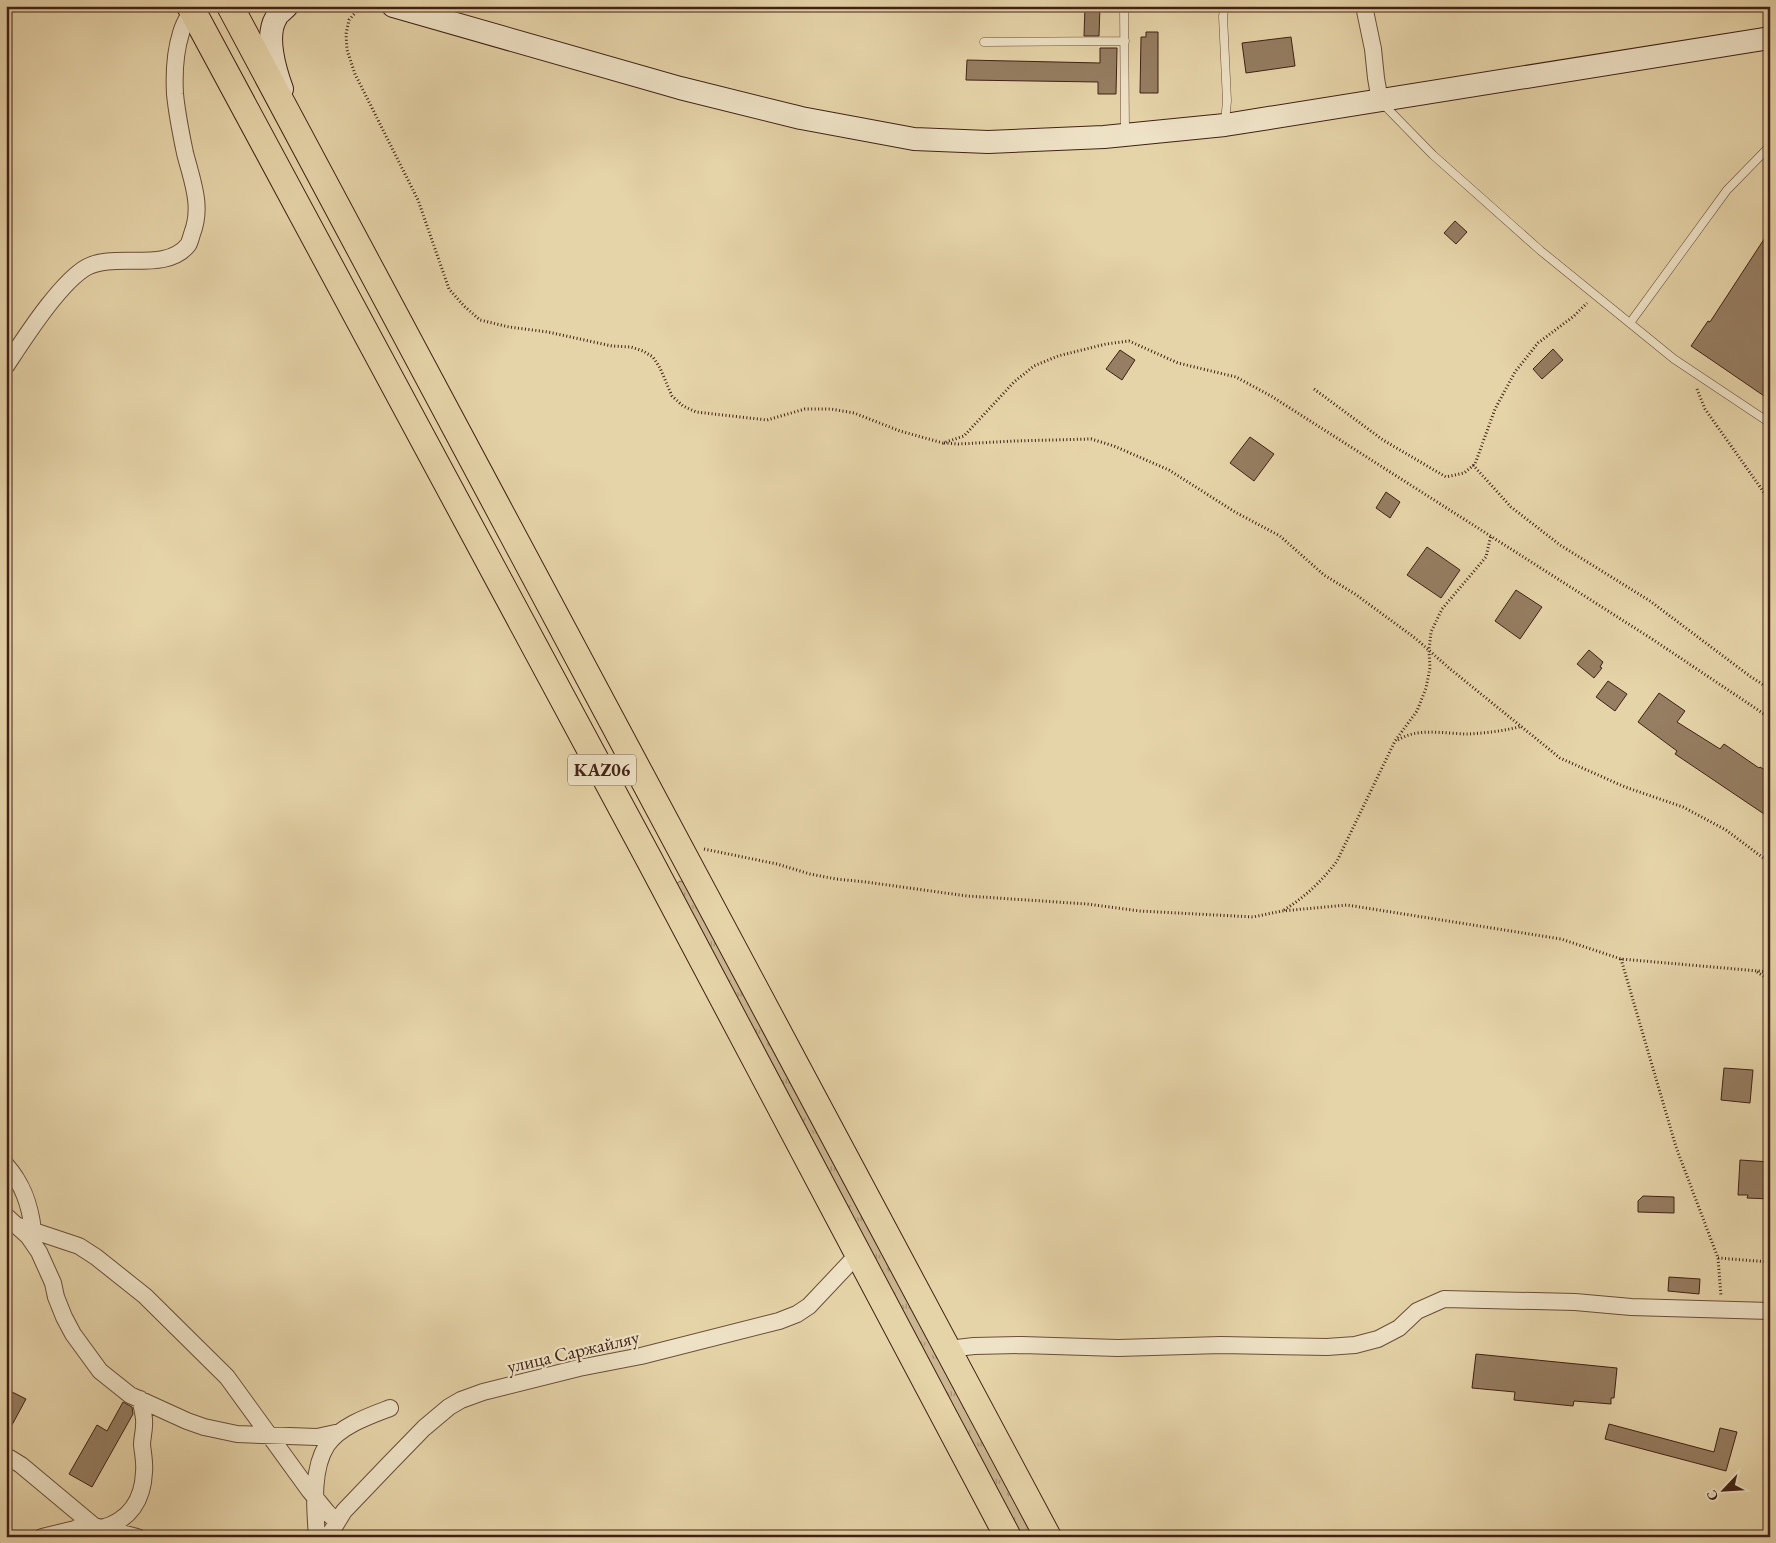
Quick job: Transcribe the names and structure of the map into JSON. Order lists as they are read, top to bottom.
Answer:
{
  "streets": {
    "highway": ["KАZ06"],
    "street": ["улица Саржайляу"]
  },
  "crossings": [
    ["KАZ06", "улица Саржайляу"]
  ],
  "north": "bottom left"
}
